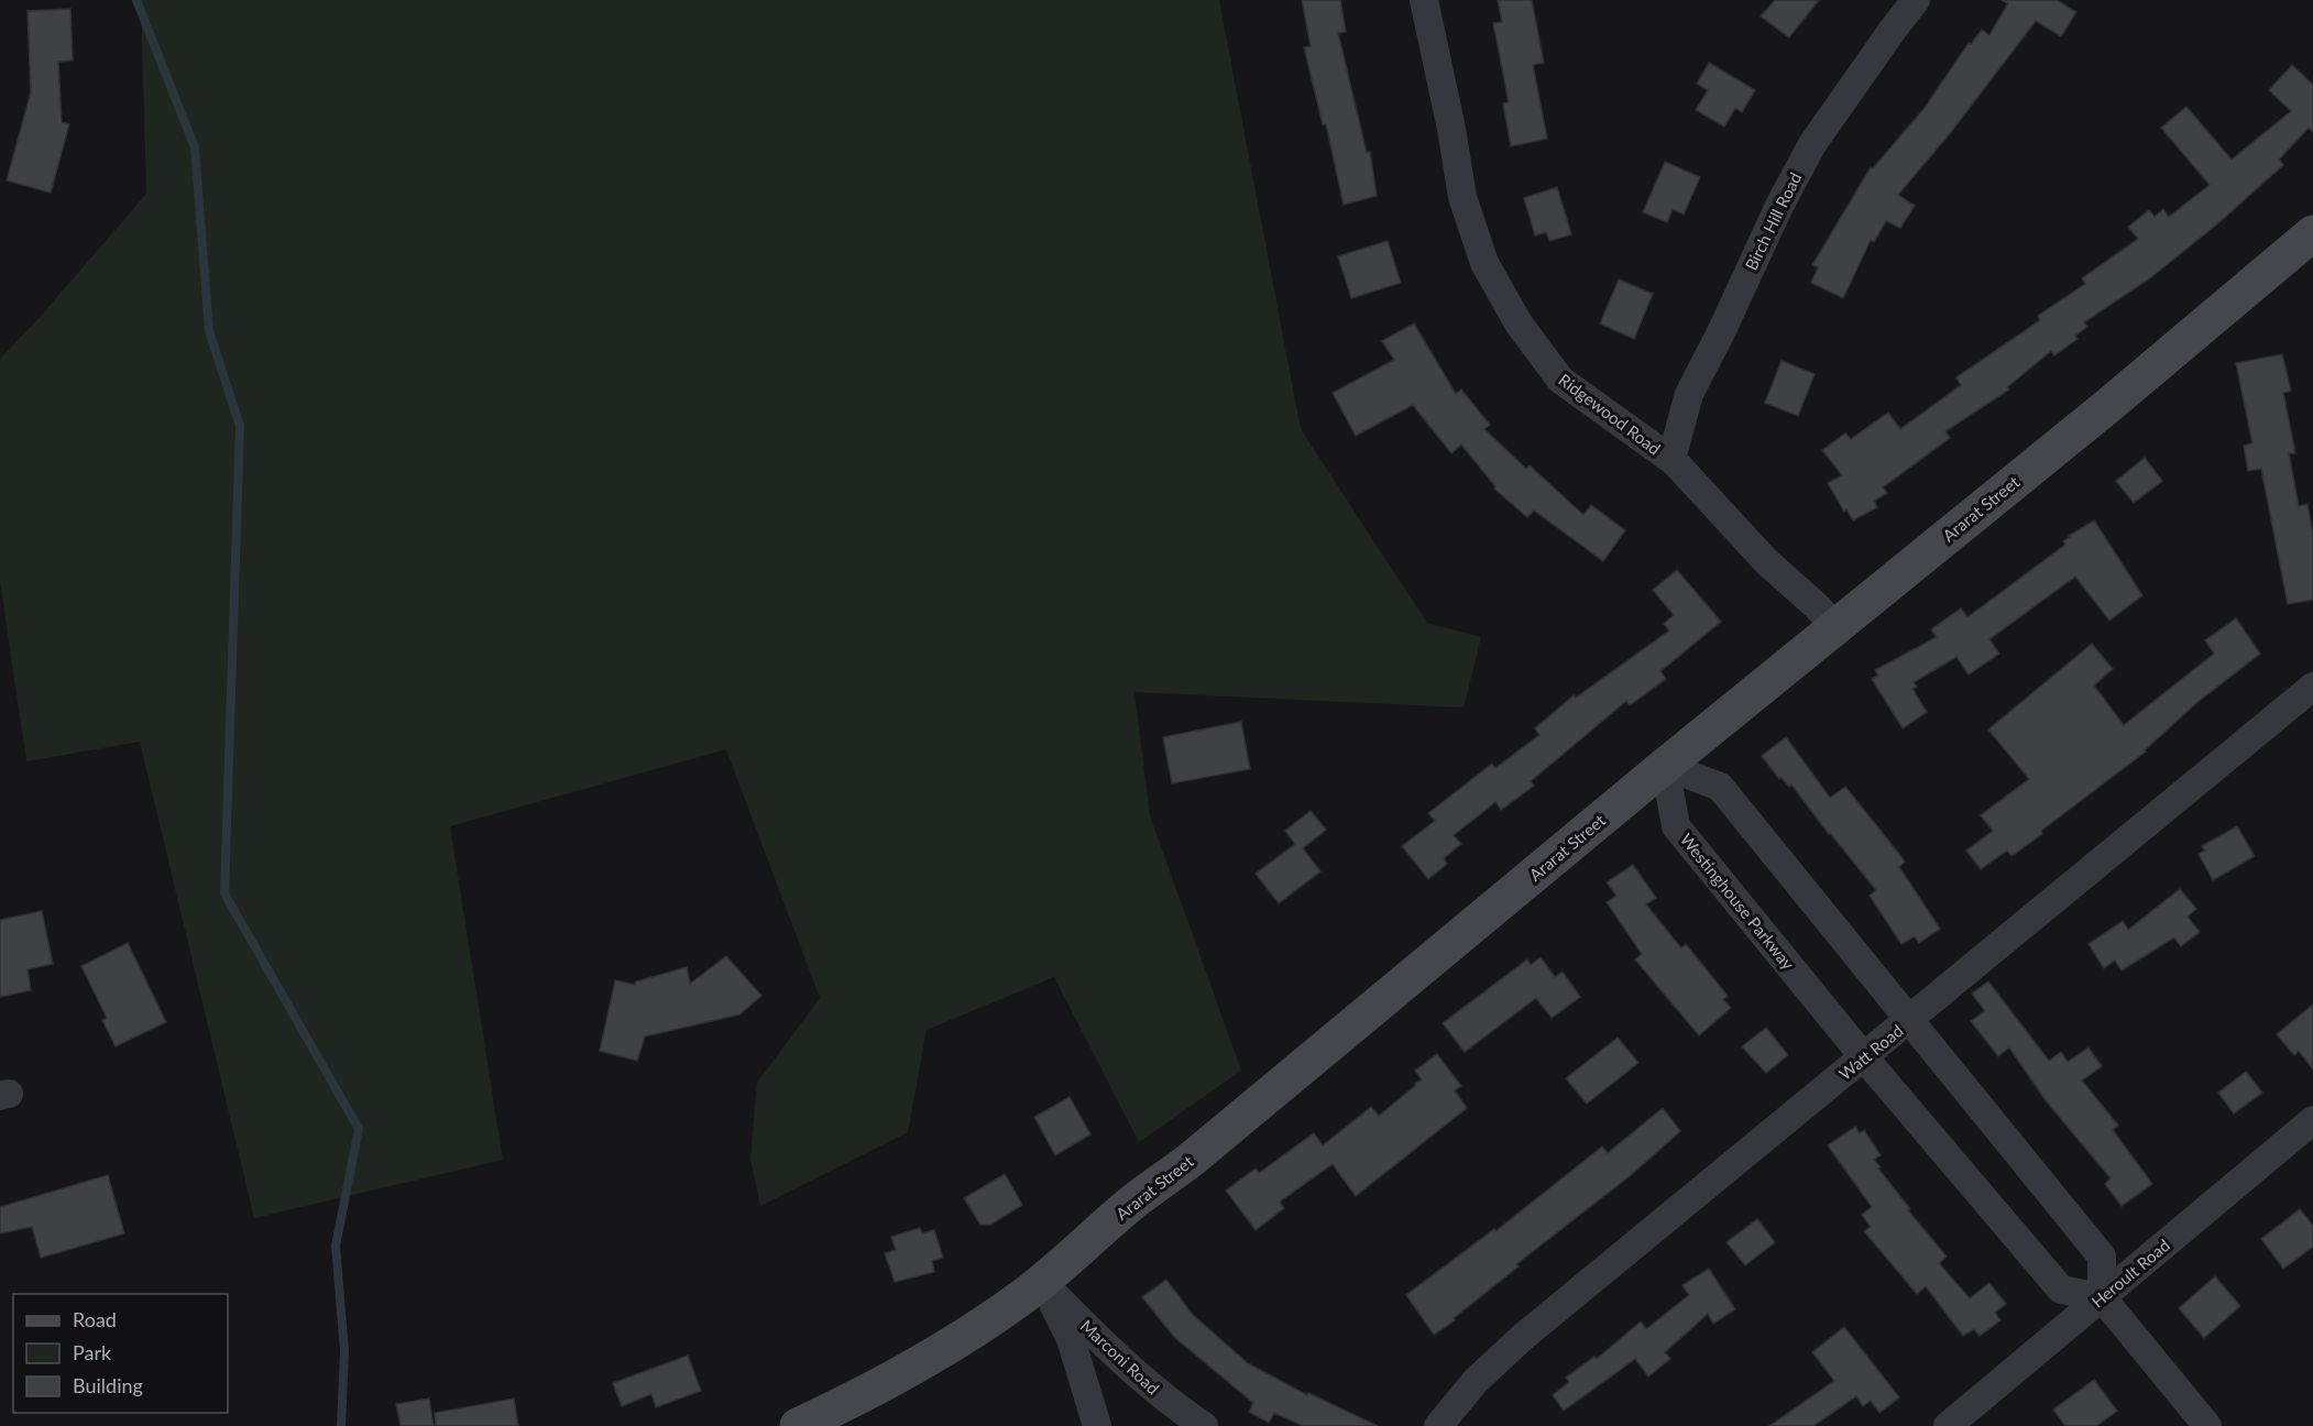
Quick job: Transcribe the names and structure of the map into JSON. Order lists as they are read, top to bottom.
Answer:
{
  "streets": {
    "main road": ["Ararat Street"],
    "street": [
      "Birch Hill Road",
      "Ridgewood Road",
      "Westinghouse Parkway",
      "Watt Road",
      "Heroult Road",
      "Marconi Road"
    ]
  },
  "crossings": [
    ["Birch Hill Road", "Ridgewood Road"],
    ["Ridgewood Road", "Ararat Street"],
    ["Ararat Street", "Westinghouse Parkway"],
    ["Ararat Street", "Marconi Road"],
    ["Westinghouse Parkway", "Watt Road"],
    ["Westinghouse Parkway", "Heroult Road"]
  ],
  "legend": ["Road", "Park", "Building"]
}
